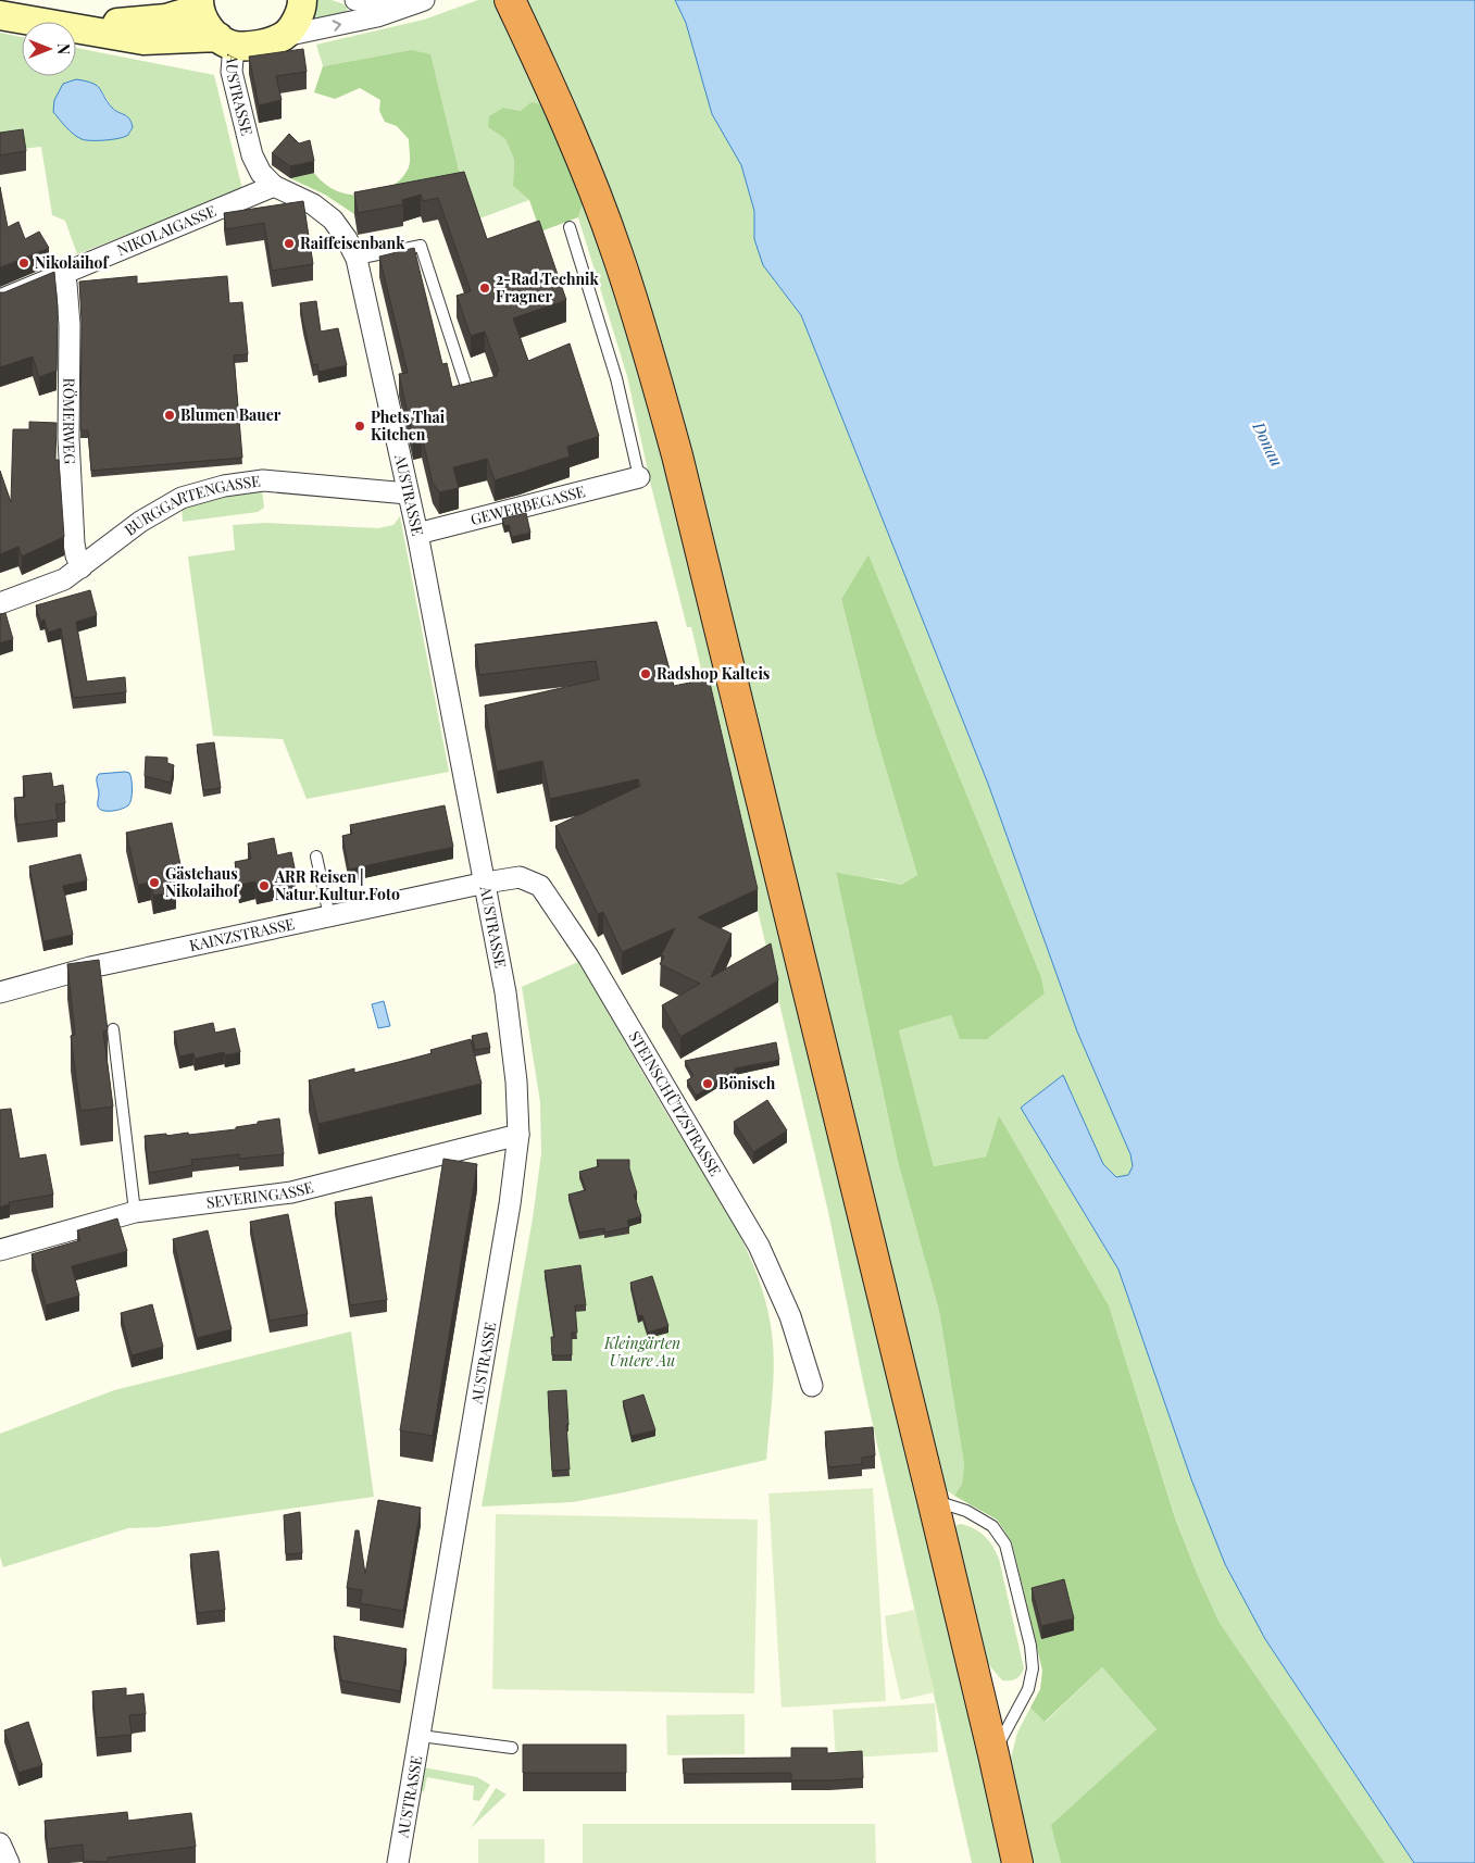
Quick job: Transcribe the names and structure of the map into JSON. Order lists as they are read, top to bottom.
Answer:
{
  "streets": {
    "street": [
      "AUSTRASSE",
      "NIKOLAIGASSE",
      "RÖMERWEG",
      "GEWERBEGASSE",
      "BURGGARTENGASSE",
      "KAINZSTRASSE",
      "STEINSCHÜTZSTRASSE",
      "SEVERINGASSE"
    ]
  },
  "crossings": [
    ["AUSTRASSE", "NIKOLAIGASSE"],
    ["AUSTRASSE", "GEWERBEGASSE"],
    ["AUSTRASSE", "BURGGARTENGASSE"],
    ["AUSTRASSE", "KAINZSTRASSE"],
    ["AUSTRASSE", "STEINSCHÜTZSTRASSE"],
    ["AUSTRASSE", "SEVERINGASSE"],
    ["NIKOLAIGASSE", "RÖMERWEG"],
    ["RÖMERWEG", "BURGGARTENGASSE"],
    ["KAINZSTRASSE", "STEINSCHÜTZSTRASSE"]
  ],
  "water": ["Donau"],
  "parks": ["Kleingärten Untere Au"],
  "places": [
    "Raiffeisenbank",
    "Nikolaihof",
    "2-Rad Technik Fragner",
    "Blumen Bauer",
    "Phets Thai Kitchen",
    "Radshop Kalteis",
    "Gästehaus Nikolaihof",
    "ARR Reisen | Natur.Kultur.Foto",
    "Bönisch"
  ],
  "north": "right"
}
